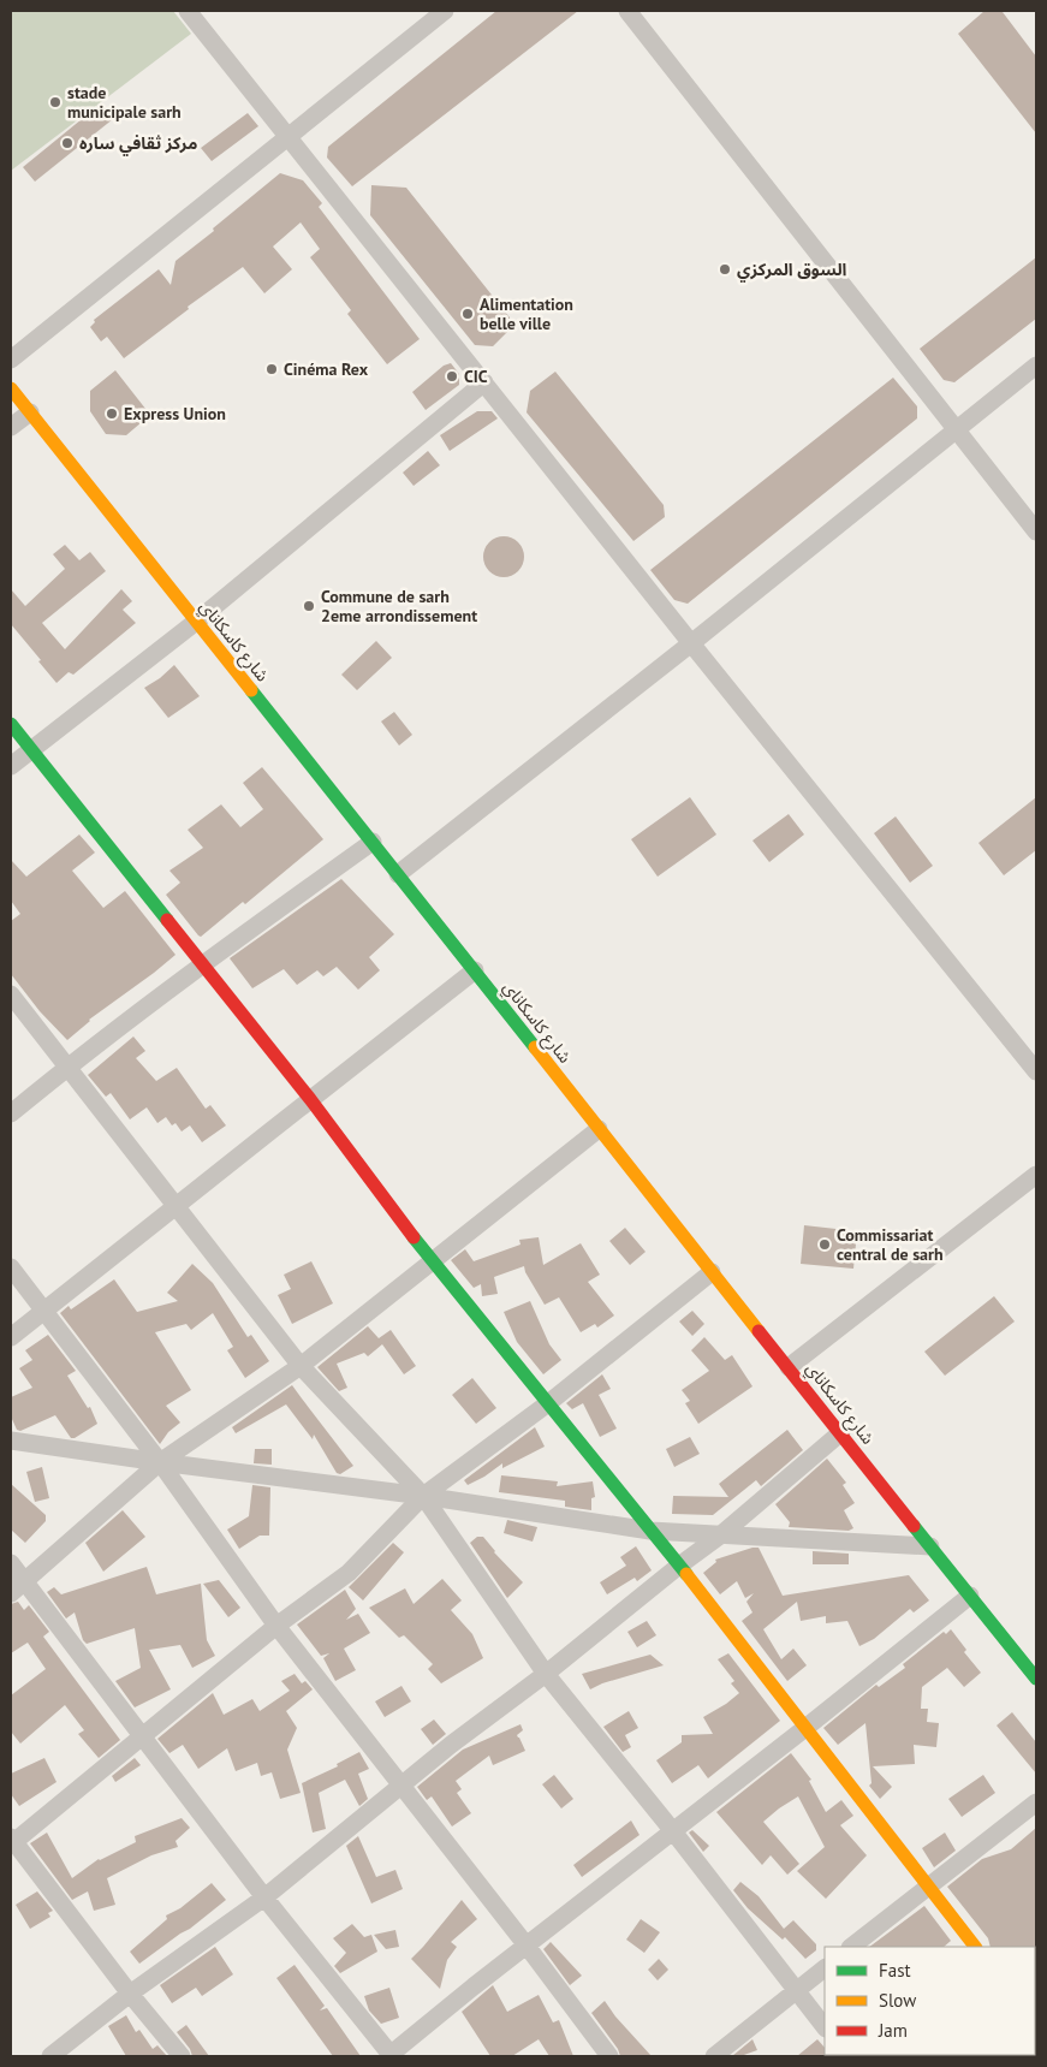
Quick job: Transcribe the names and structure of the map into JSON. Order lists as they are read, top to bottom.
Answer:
{
  "streets": {
    "street": ["شارع كاسكاناي"]
  },
  "places": [
    "stade municipale sarh",
    "مركز ثقافي ساره",
    "السوق المركزي",
    "Alimentation belle ville",
    "Cinéma Rex",
    "CIC",
    "Express Union",
    "Commune de sarh 2eme arrondissement",
    "Commissariat central de sarh"
  ],
  "legend": ["Fast", "Slow", "Jam"]
}
